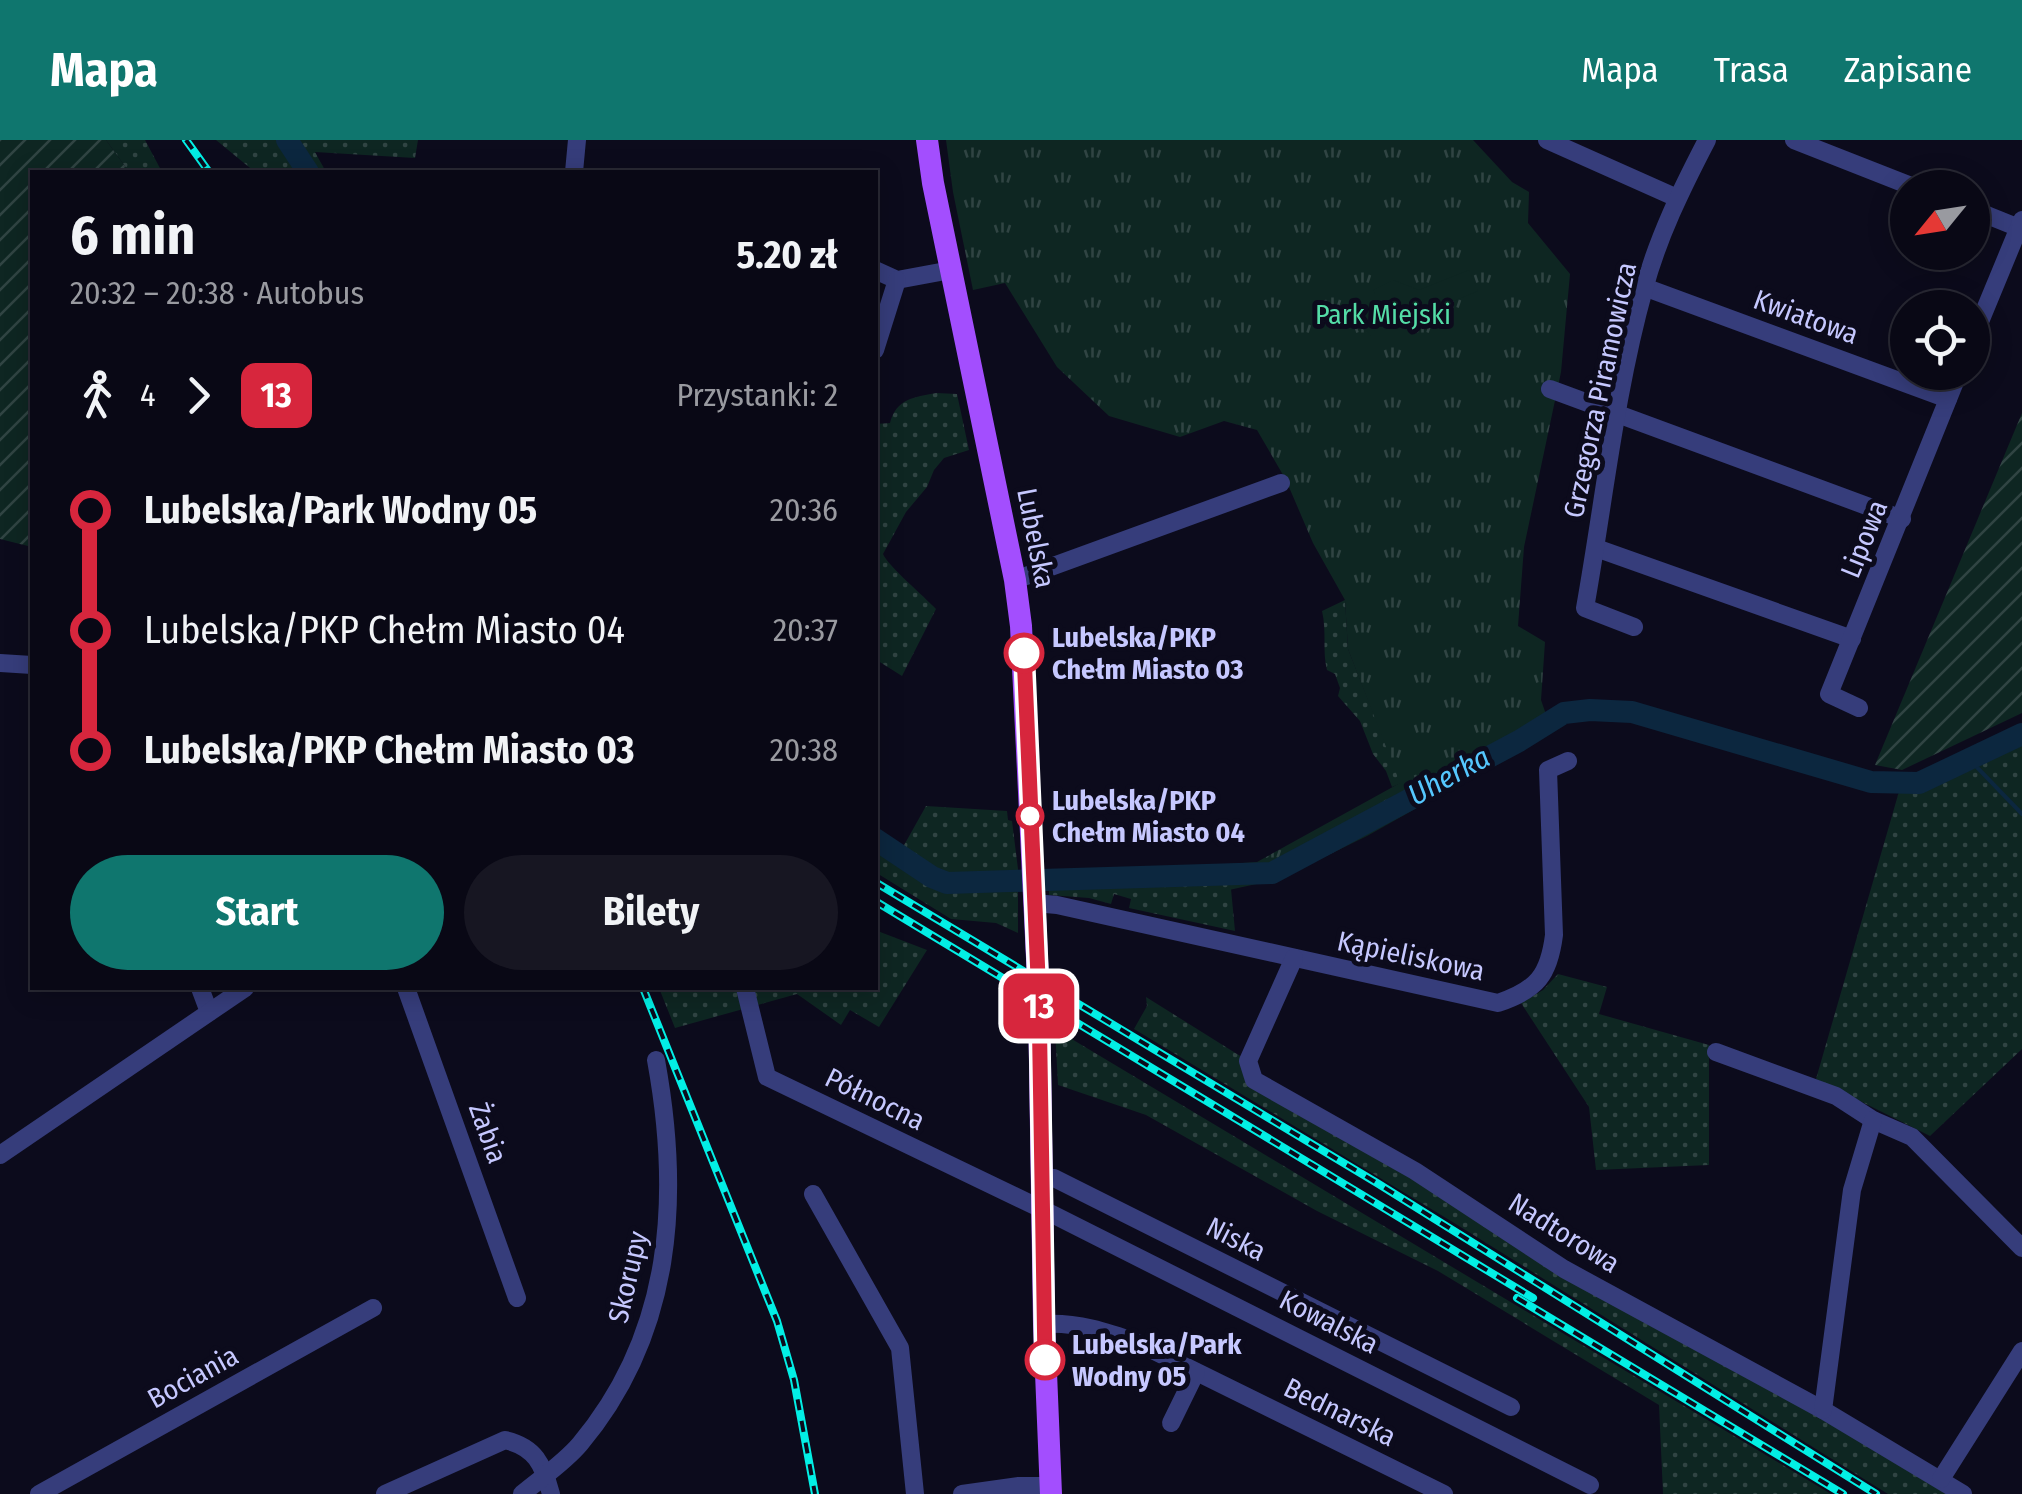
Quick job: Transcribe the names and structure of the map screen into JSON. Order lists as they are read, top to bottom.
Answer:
{
  "streets": {
    "main road": ["Lubelska"],
    "street": [
      "Kwiatowa",
      "Grzegorza Piramowicza",
      "Lipowa",
      "Kąpieliskowa",
      "Północna",
      "Żabia",
      "Nadtorowa",
      "Niska",
      "Skorupy",
      "Kowalska",
      "Bociania",
      "Bednarska"
    ]
  },
  "crossings": [
    ["Kwiatowa", "Grzegorza Piramowicza"],
    ["Kwiatowa", "Lipowa"],
    ["Lubelska", "Kąpieliskowa"],
    ["Lubelska", "Północna"],
    ["Lubelska", "Niska"],
    ["Lubelska", "Kowalska"],
    ["Lubelska", "Bednarska"],
    ["Kąpieliskowa", "Nadtorowa"],
    ["Północna", "Kowalska"]
  ],
  "water": ["Uherka"],
  "parks": ["Park Miejski"],
  "places": ["Lubelska/PKP Chełm Miasto 03", "Lubelska/PKP Chełm Miasto 04", "Lubelska/Park Wodny 05"],
  "lines": ["bus line 13"],
  "north": "bottom left",
  "page": {
    "header": "Mapa",
    "nav": ["Mapa", "Trasa", "Zapisane"],
    "on_map": "13",
    "heading": ["6 min", "20:32 – 20:38 · Autobus", "5.20 zł"],
    "legs": ["4", "13", "Przystanki: 2"],
    "list": [
      {
        "name": "Lubelska/Park Wodny 05",
        "value": "20:36"
      },
      {
        "name": "Lubelska/PKP Chełm Miasto 04",
        "value": "20:37"
      },
      {
        "name": "Lubelska/PKP Chełm Miasto 03",
        "value": "20:38"
      }
    ],
    "buttons": ["Start", "Bilety"]
  }
}
